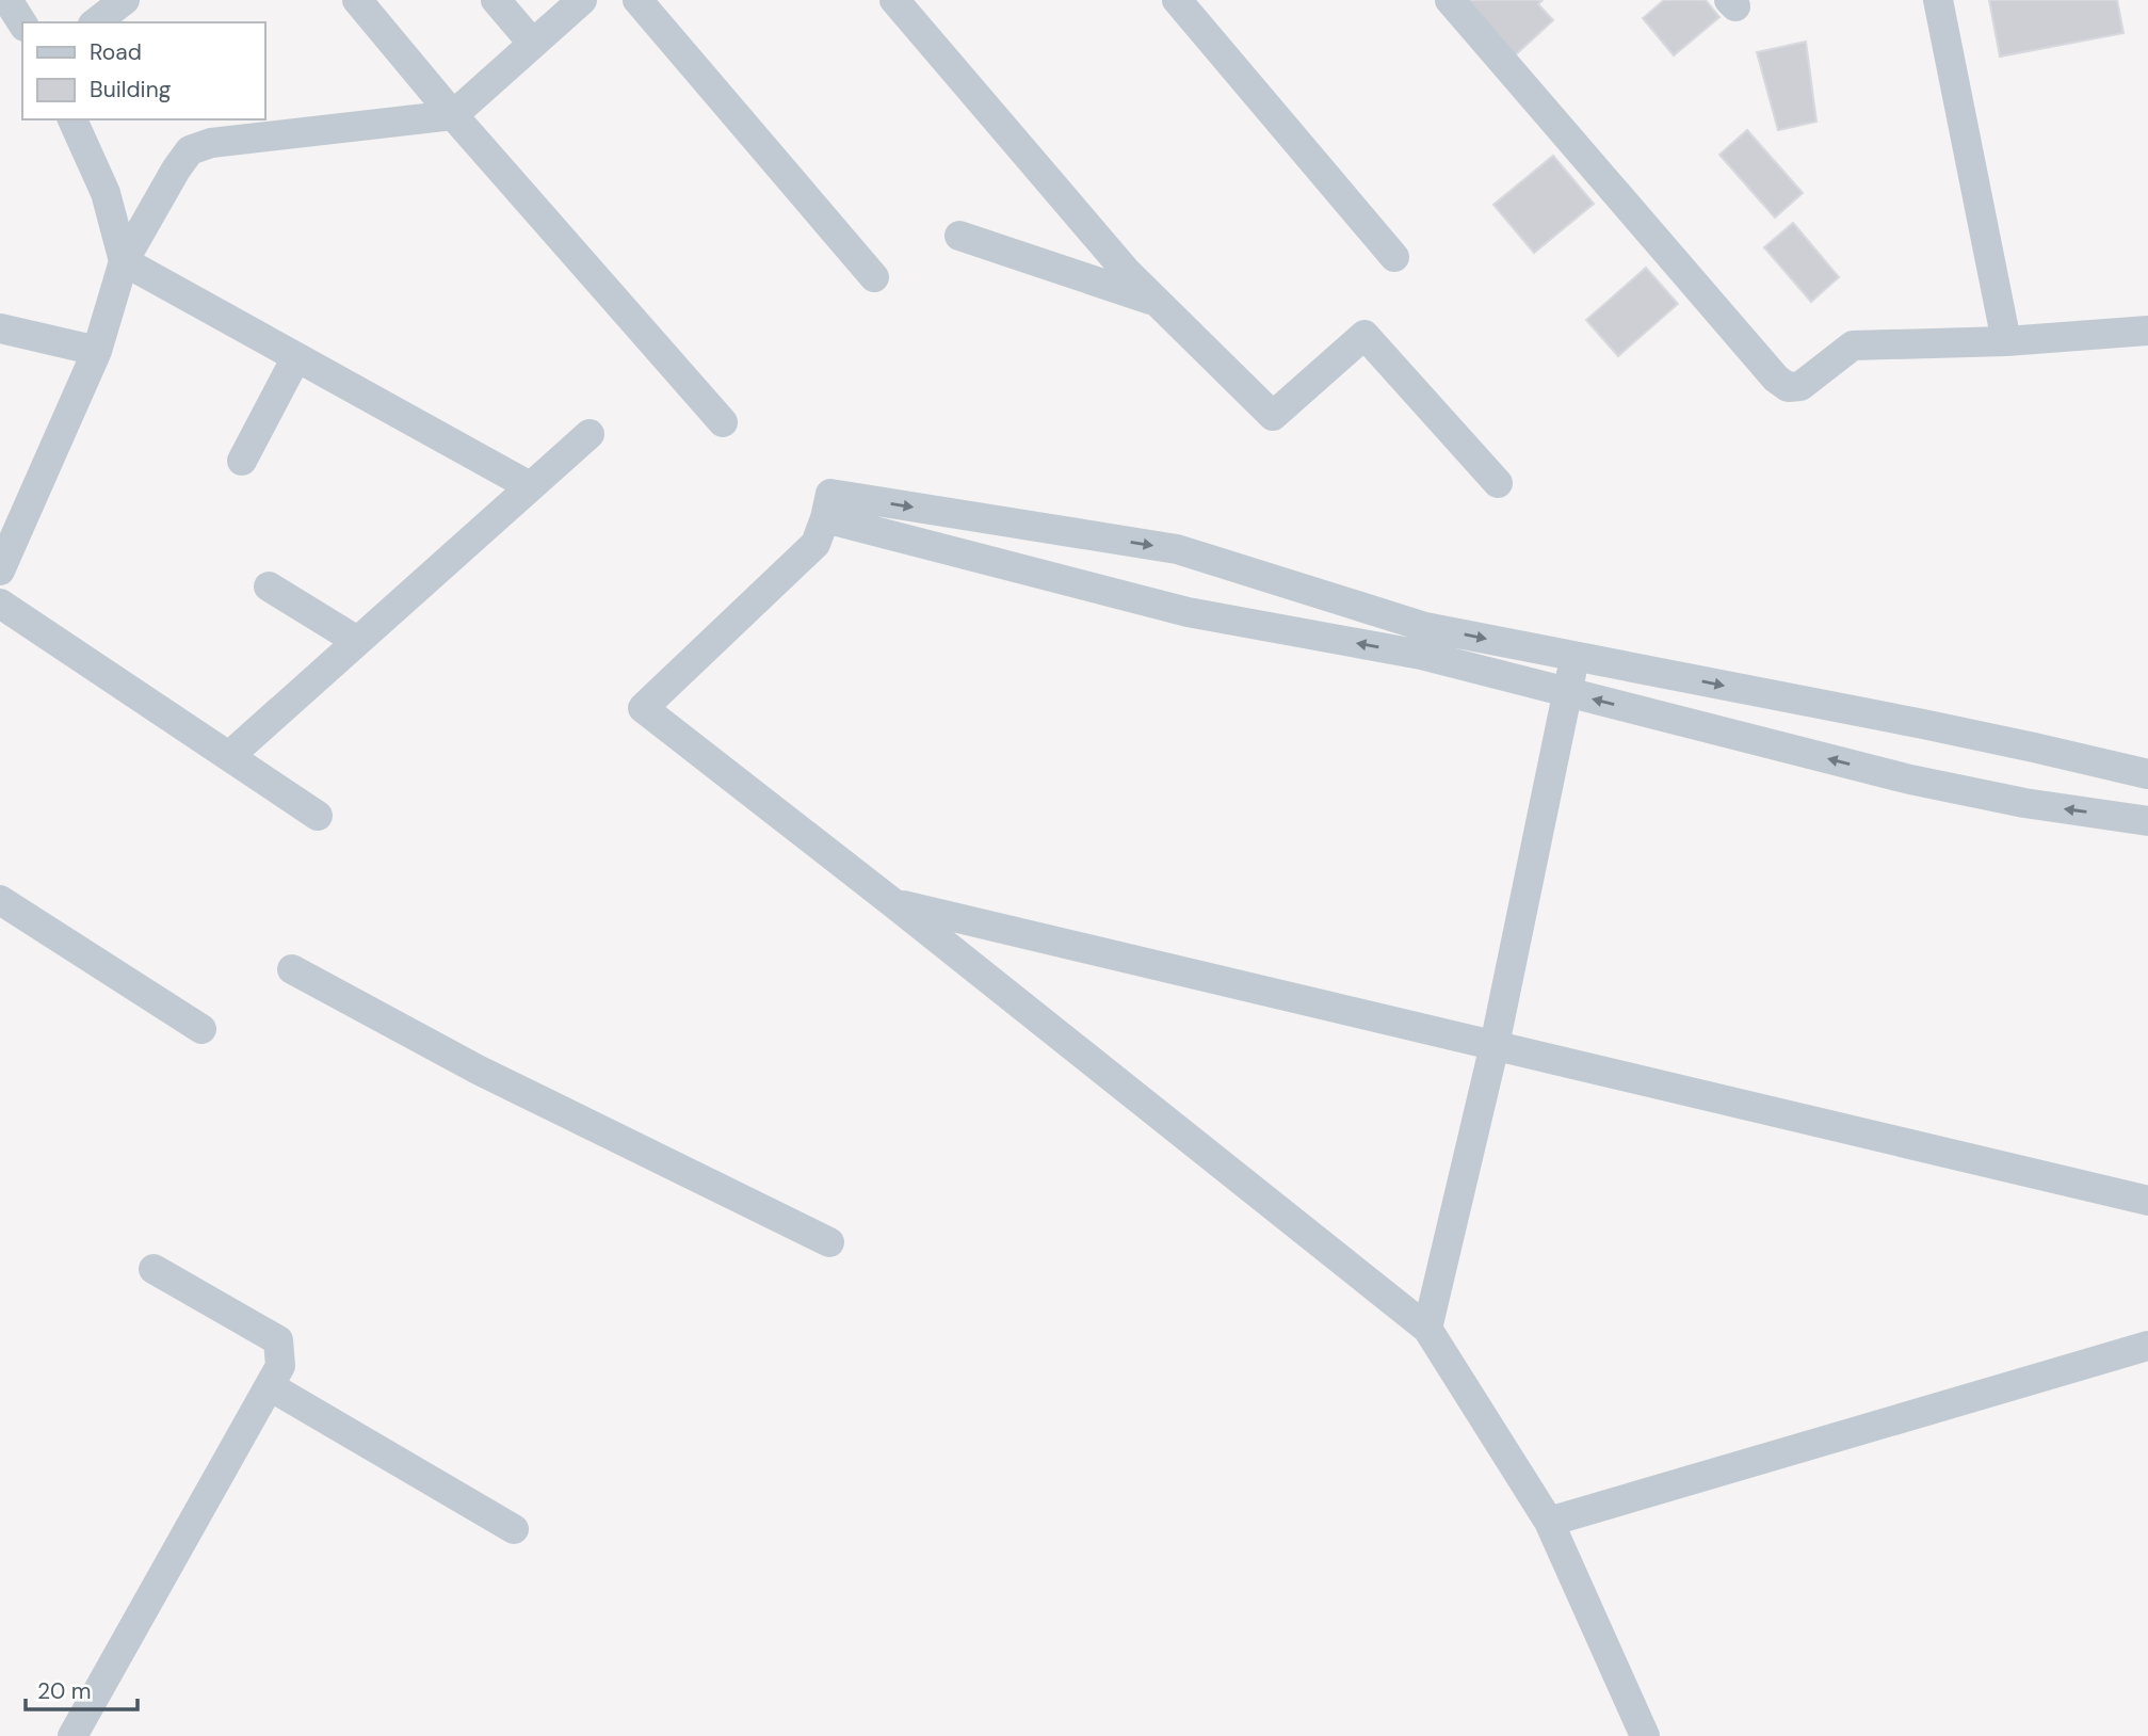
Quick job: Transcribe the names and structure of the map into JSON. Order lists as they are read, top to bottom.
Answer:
{
  "legend": ["Road", "Building"],
  "scale_bar": "20 m"
}
